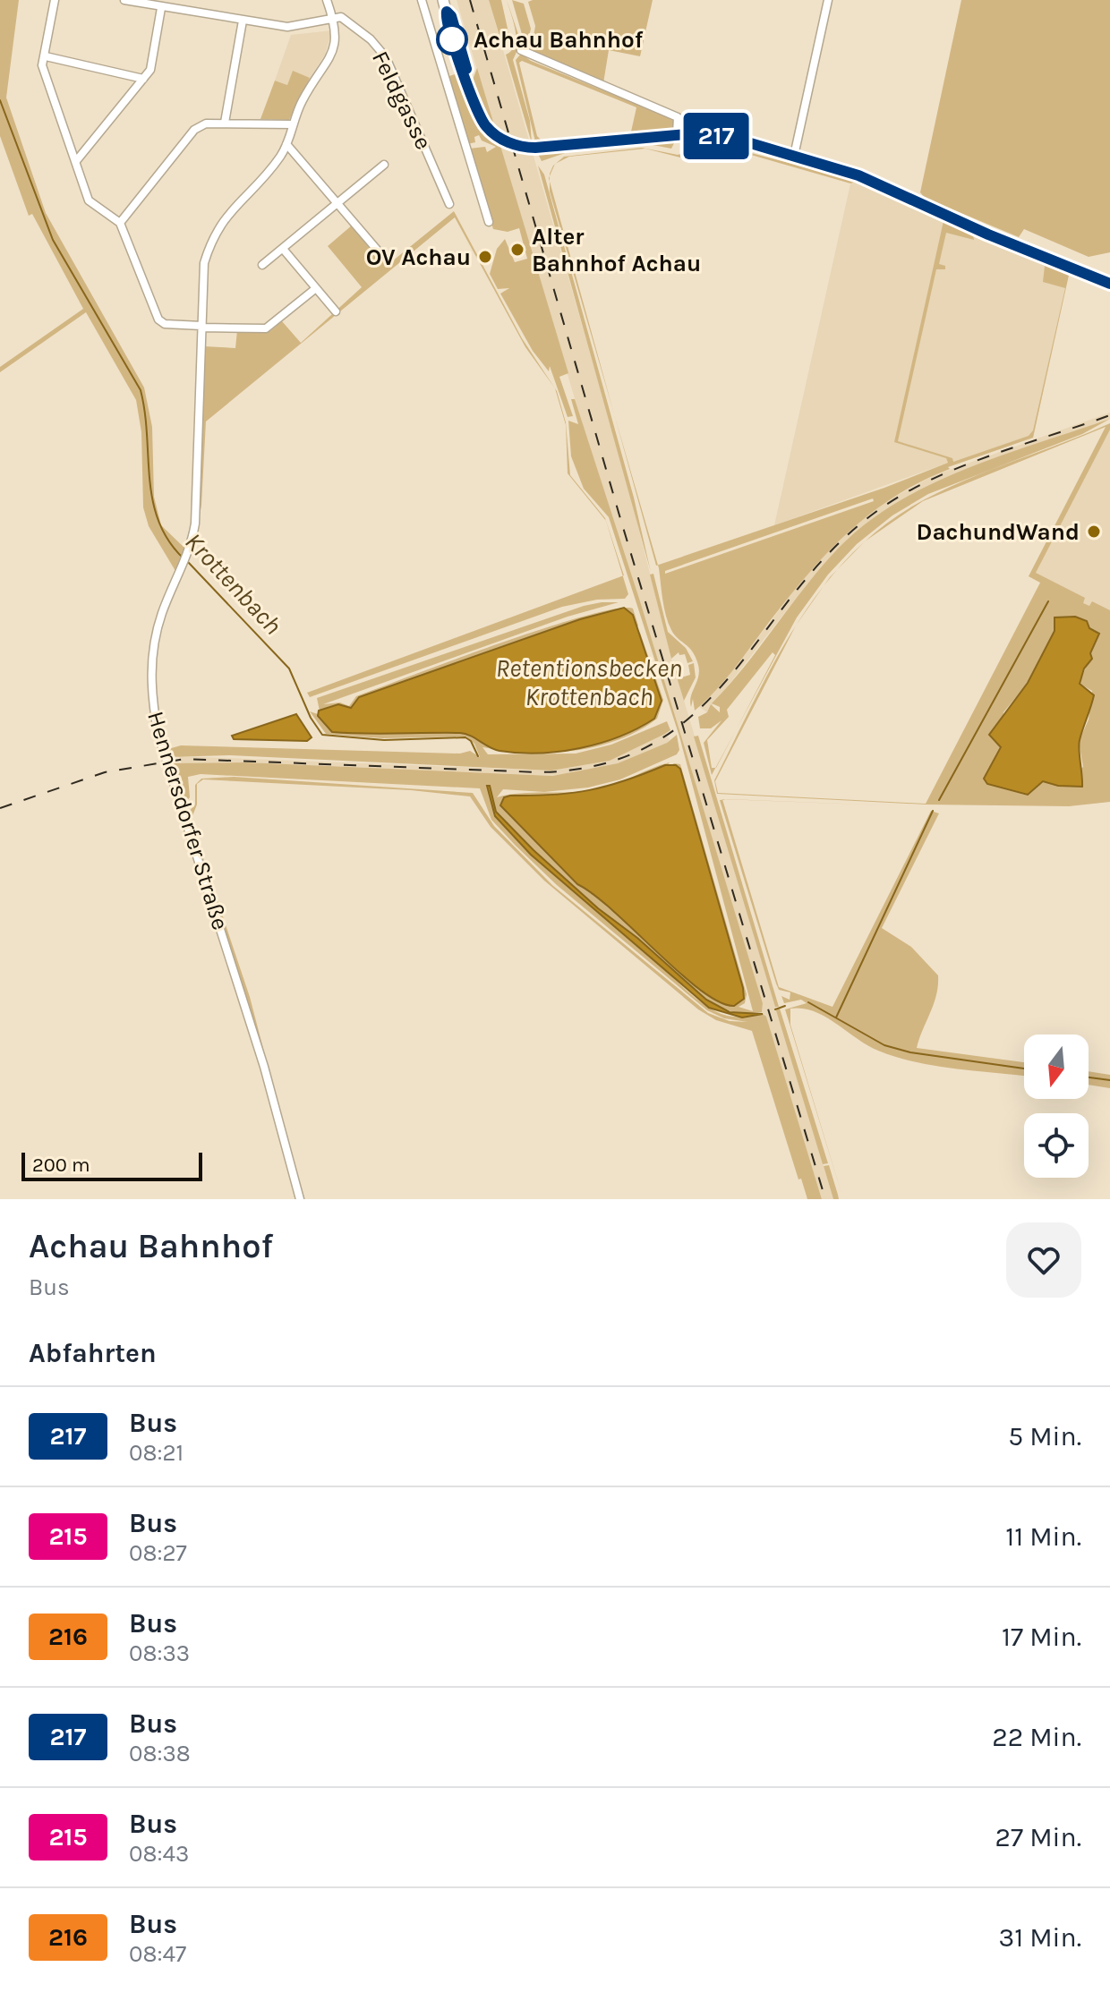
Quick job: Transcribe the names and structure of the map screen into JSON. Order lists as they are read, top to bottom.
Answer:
{
  "streets": {
    "street": ["Feldgasse", "Hennersdorfer Straße"]
  },
  "crossings": [
    ["Feldgasse", "Hennersdorfer Straße"]
  ],
  "water": ["Krottenbach", "Retentionsbecken Krottenbach"],
  "places": [
    "Achau Bahnhof",
    "Alter Bahnhof Achau",
    "OV Achau",
    "DachundWand"
  ],
  "lines": ["bus line 217"],
  "scale_bar": "200 m",
  "north": "bottom",
  "page": {
    "on_map": "217",
    "scale": "200 m",
    "heading": [
      ["Achau Bahnhof", "Bus"],
      "Abfahrten"
    ],
    "list": [
      {
        "mark": "217",
        "name": "Bus",
        "note": "08:21",
        "value": "5 Min."
      },
      {
        "mark": "215",
        "name": "Bus",
        "note": "08:27",
        "value": "11 Min."
      },
      {
        "mark": "216",
        "name": "Bus",
        "note": "08:33",
        "value": "17 Min."
      },
      {
        "mark": "217",
        "name": "Bus",
        "note": "08:38",
        "value": "22 Min."
      },
      {
        "mark": "215",
        "name": "Bus",
        "note": "08:43",
        "value": "27 Min."
      },
      {
        "mark": "216",
        "name": "Bus",
        "note": "08:47",
        "value": "31 Min."
      }
    ]
  }
}
